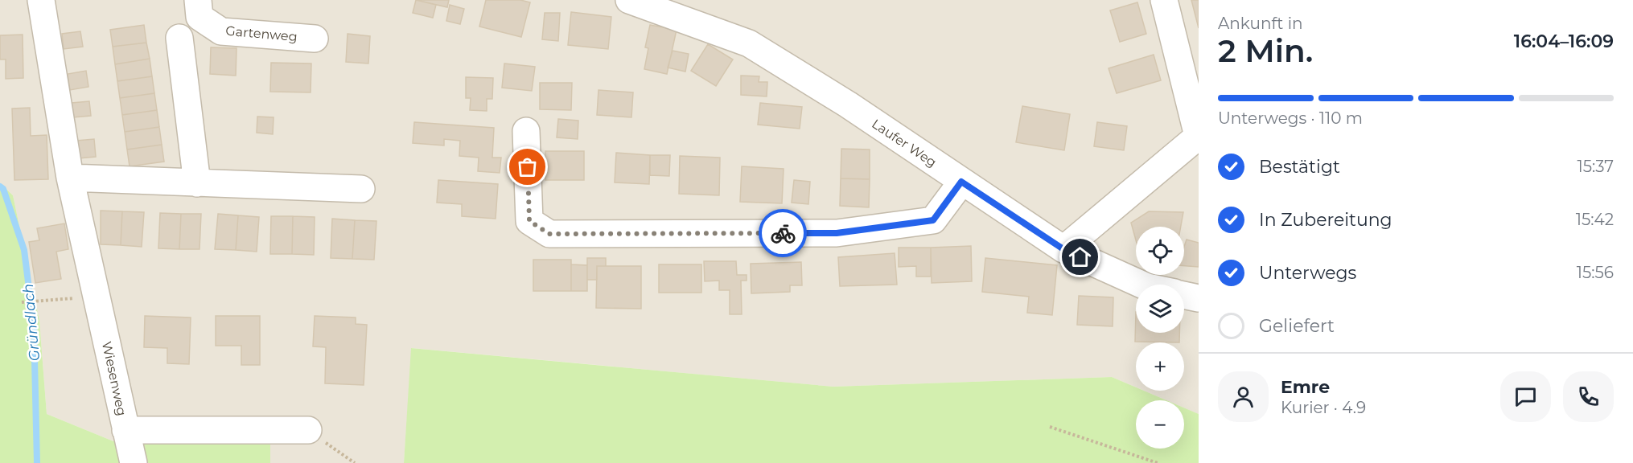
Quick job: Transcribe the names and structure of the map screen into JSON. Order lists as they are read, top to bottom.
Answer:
{
  "streets": {
    "street": ["Gartenweg", "Laufer Weg", "Wiesenweg"]
  },
  "water": ["Gründlach"],
  "page": {
    "heading": ["2 Min.", "Ankunft in", "16:04–16:09"],
    "panel": ["Emre", "Kurier · 4.9"],
    "bar": "Unterwegs · 110 m",
    "list": [
      ["Bestätigt", "15:37"],
      ["In Zubereitung", "15:42"],
      ["Unterwegs", "15:56"],
      "Geliefert"
    ],
    "map_buttons": ["+", "−"]
  }
}
